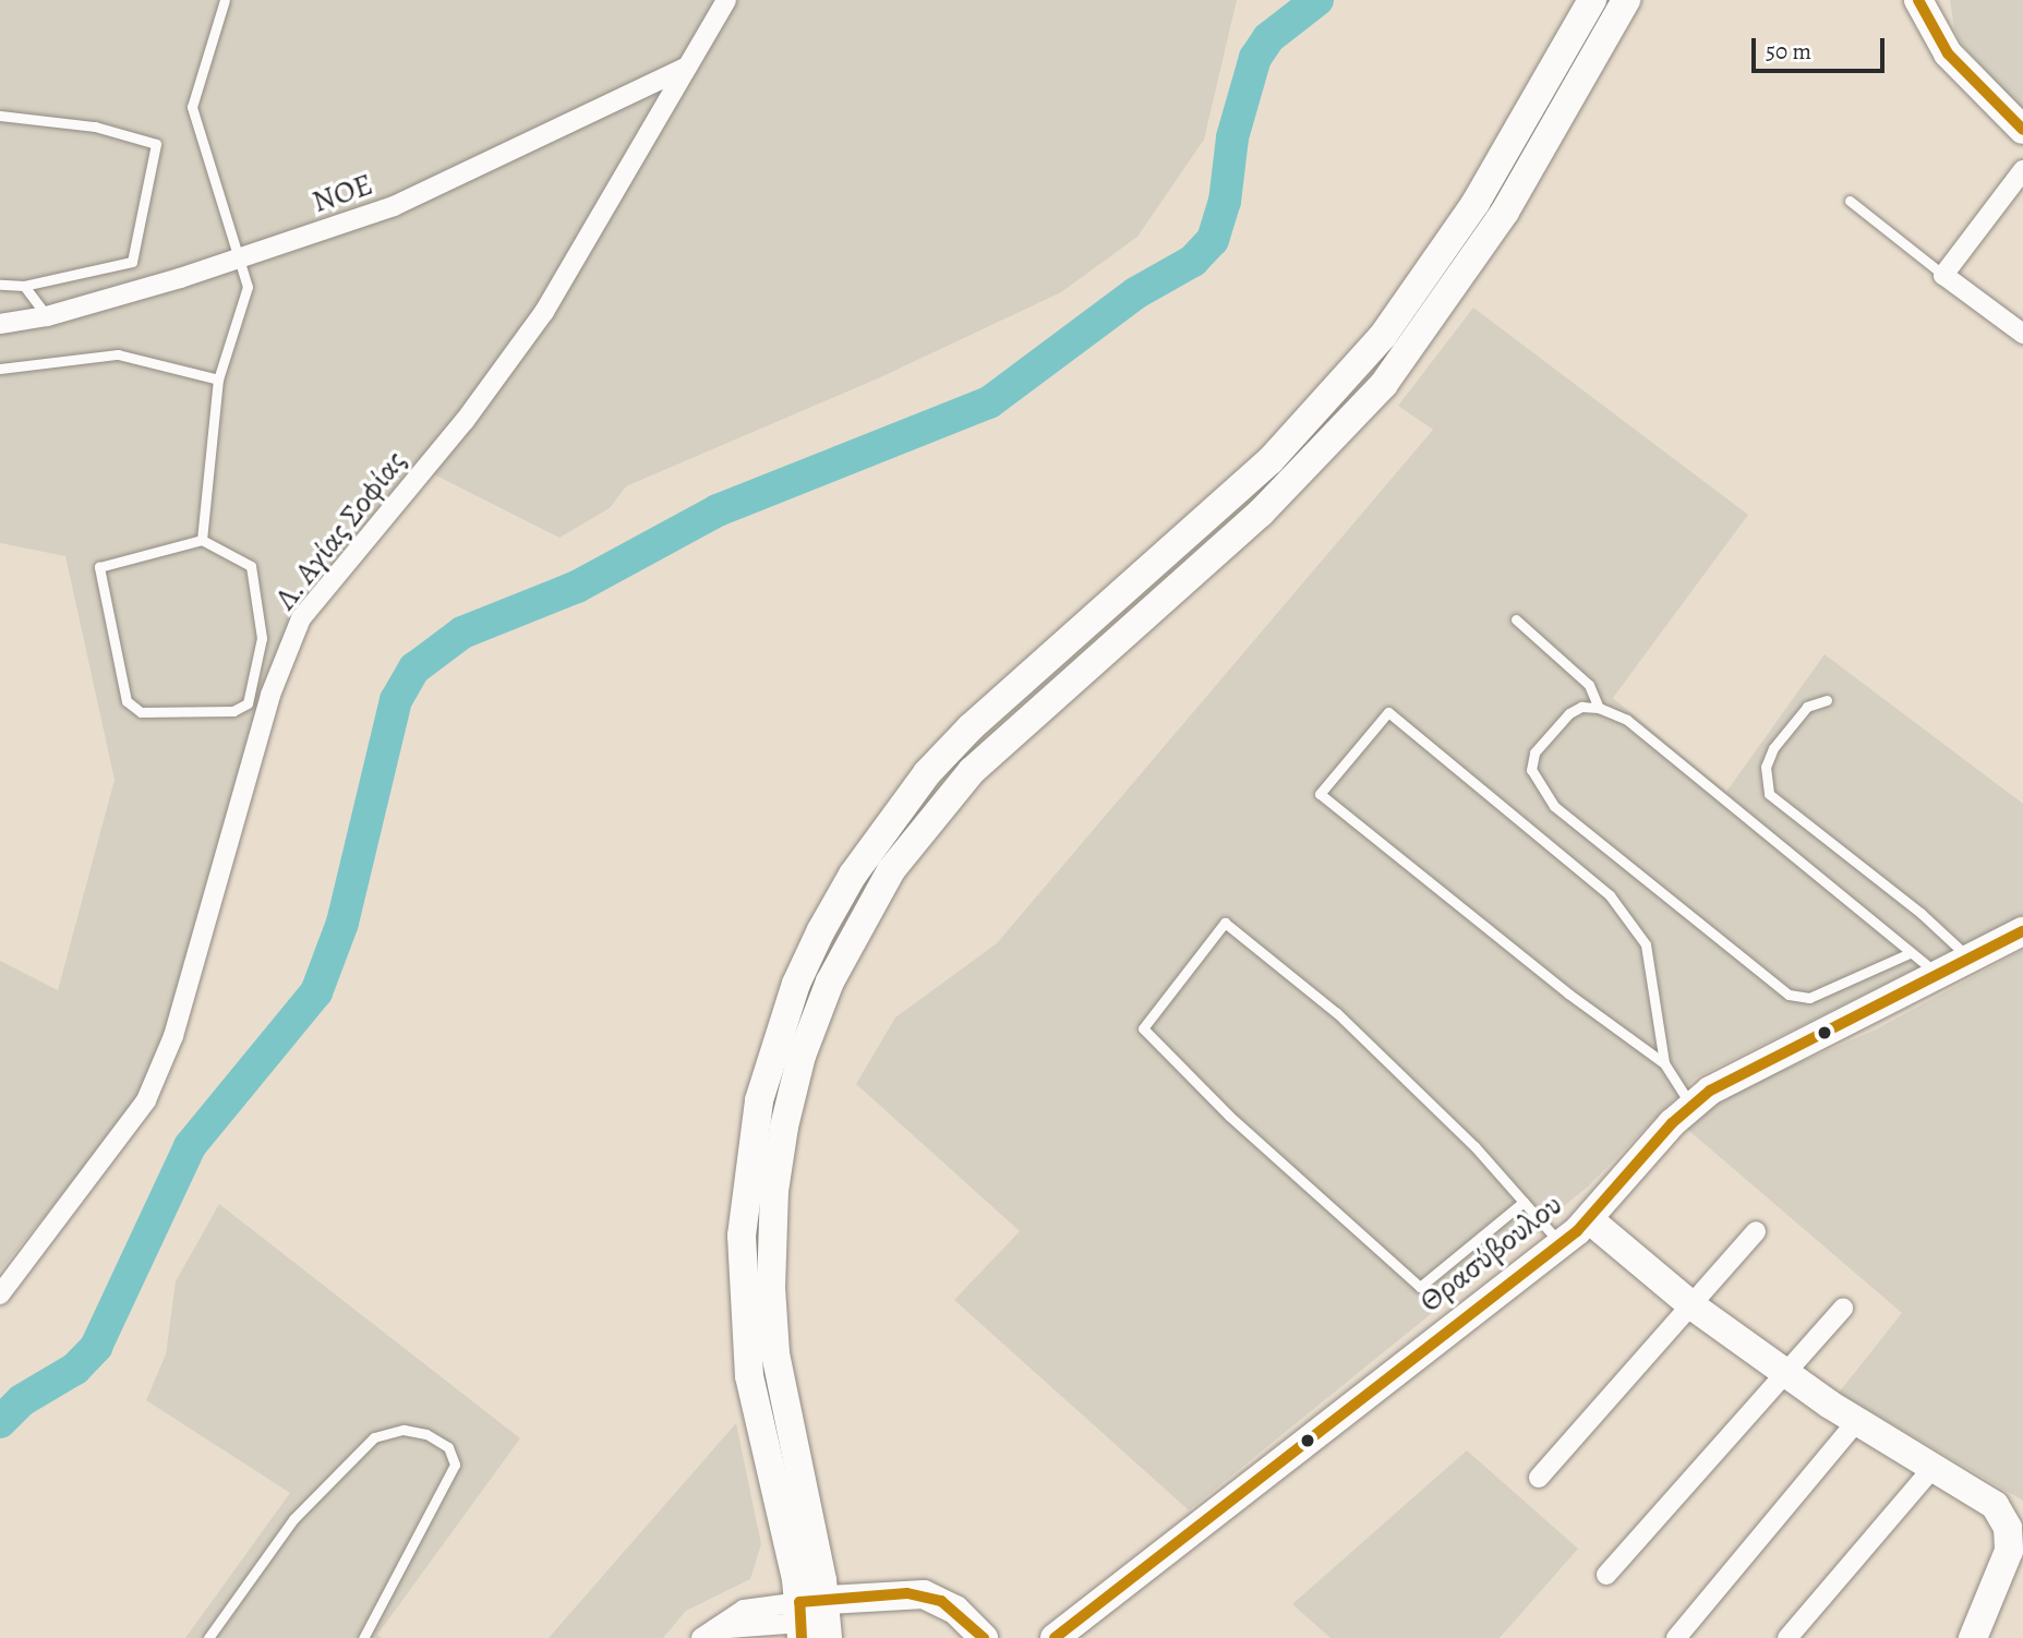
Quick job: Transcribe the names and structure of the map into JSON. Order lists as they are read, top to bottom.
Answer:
{
  "streets": {
    "street": ["NOE", "Λ. Αγίας Σοφίας", "Θρασύβουλου"]
  },
  "crossings": [
    ["NOE", "Λ. Αγίας Σοφίας"]
  ],
  "scale_bar": "50 m"
}
